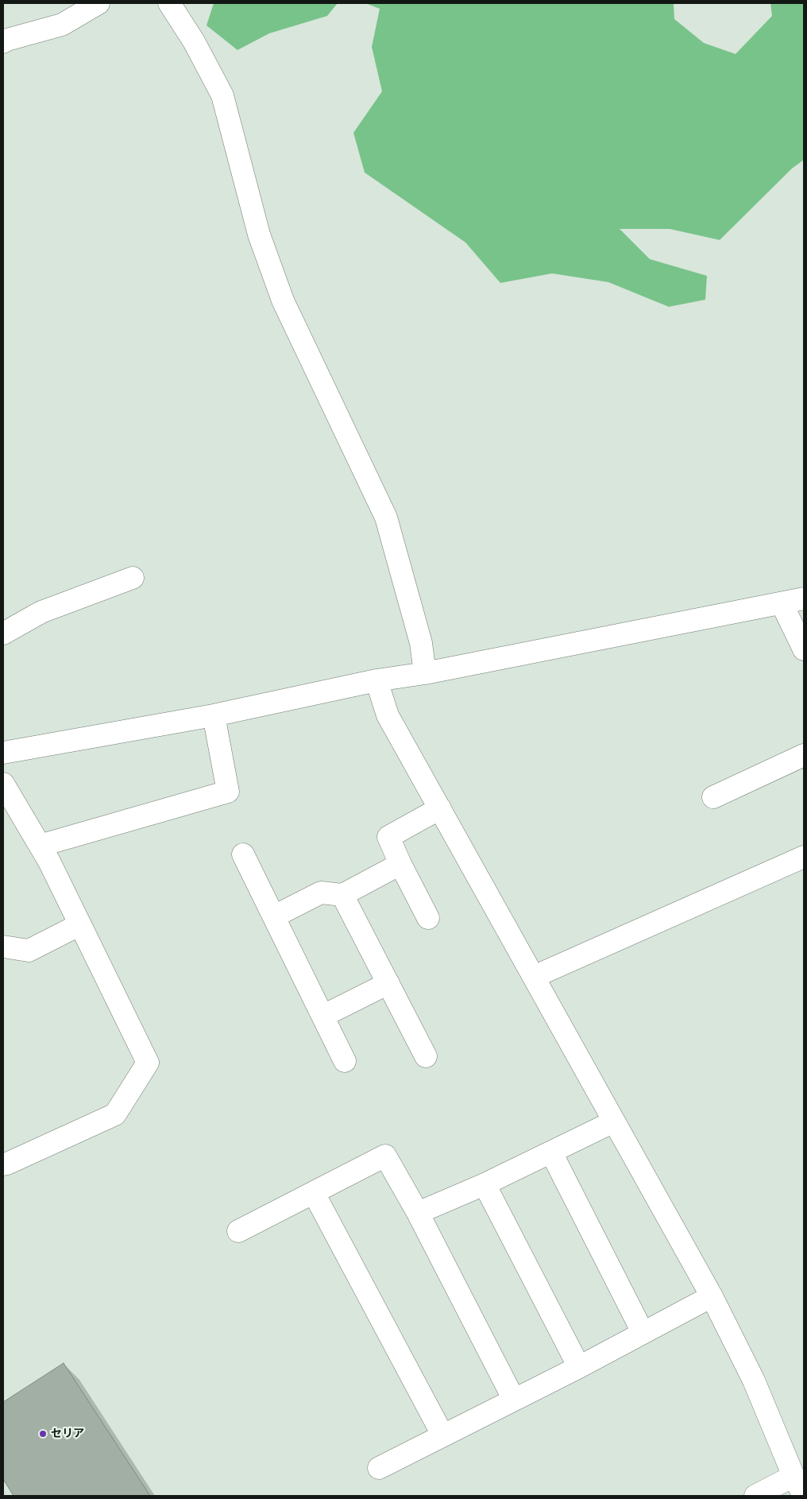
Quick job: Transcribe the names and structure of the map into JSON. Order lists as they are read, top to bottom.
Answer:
{
  "places": ["セリア"]
}
